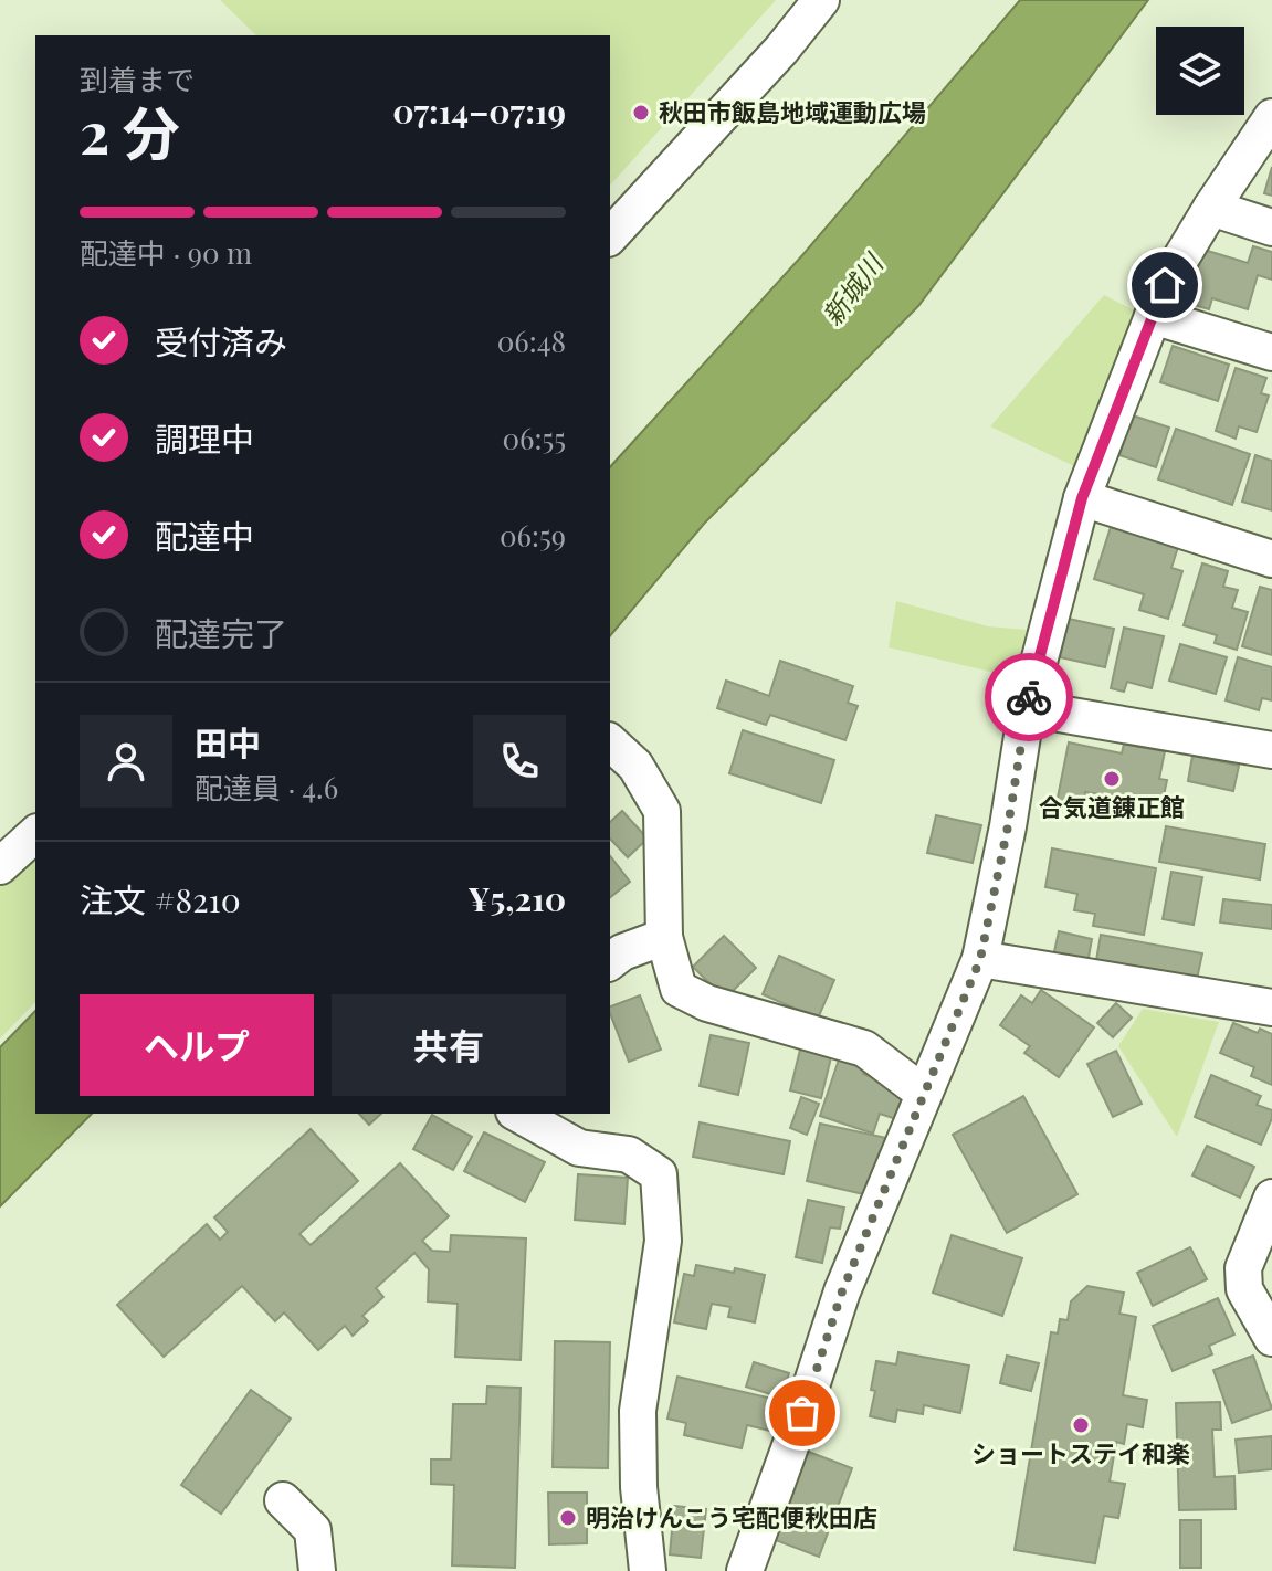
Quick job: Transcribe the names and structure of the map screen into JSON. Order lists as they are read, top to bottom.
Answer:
{
  "water": ["新城川"],
  "places": [
    "秋田市飯島地域運動広場",
    "合気道錬正館",
    "ショートステイ和楽",
    "明治けんこう宅配便秋田店"
  ],
  "page": {
    "heading": ["2 分", "到着まで", "07:14–07:19"],
    "panel": [
      "田中",
      "配達員 · 4.6",
      "注文 #8210",
      "¥5,210"
    ],
    "bar": "配達中 · 90 m",
    "list": [
      ["受付済み", "06:48"],
      ["調理中", "06:55"],
      ["配達中", "06:59"],
      "配達完了"
    ],
    "buttons": ["ヘルプ", "共有"]
  }
}
